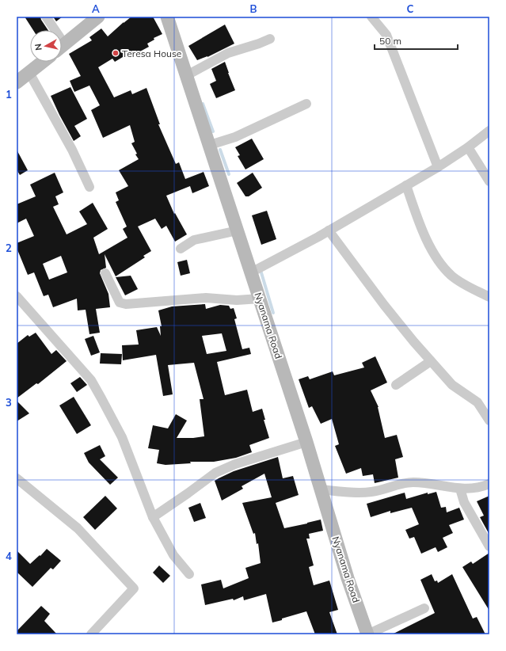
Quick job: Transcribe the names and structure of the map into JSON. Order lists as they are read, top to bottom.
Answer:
{
  "streets": {
    "street": ["Nyanama Road"]
  },
  "places": ["Teresa House"],
  "scale_bar": "50 m",
  "north": "left",
  "grid": {
    "columns": ["A", "B", "C"],
    "rows": [
      "1",
      "2",
      "3",
      "4"
    ]
  }
}
